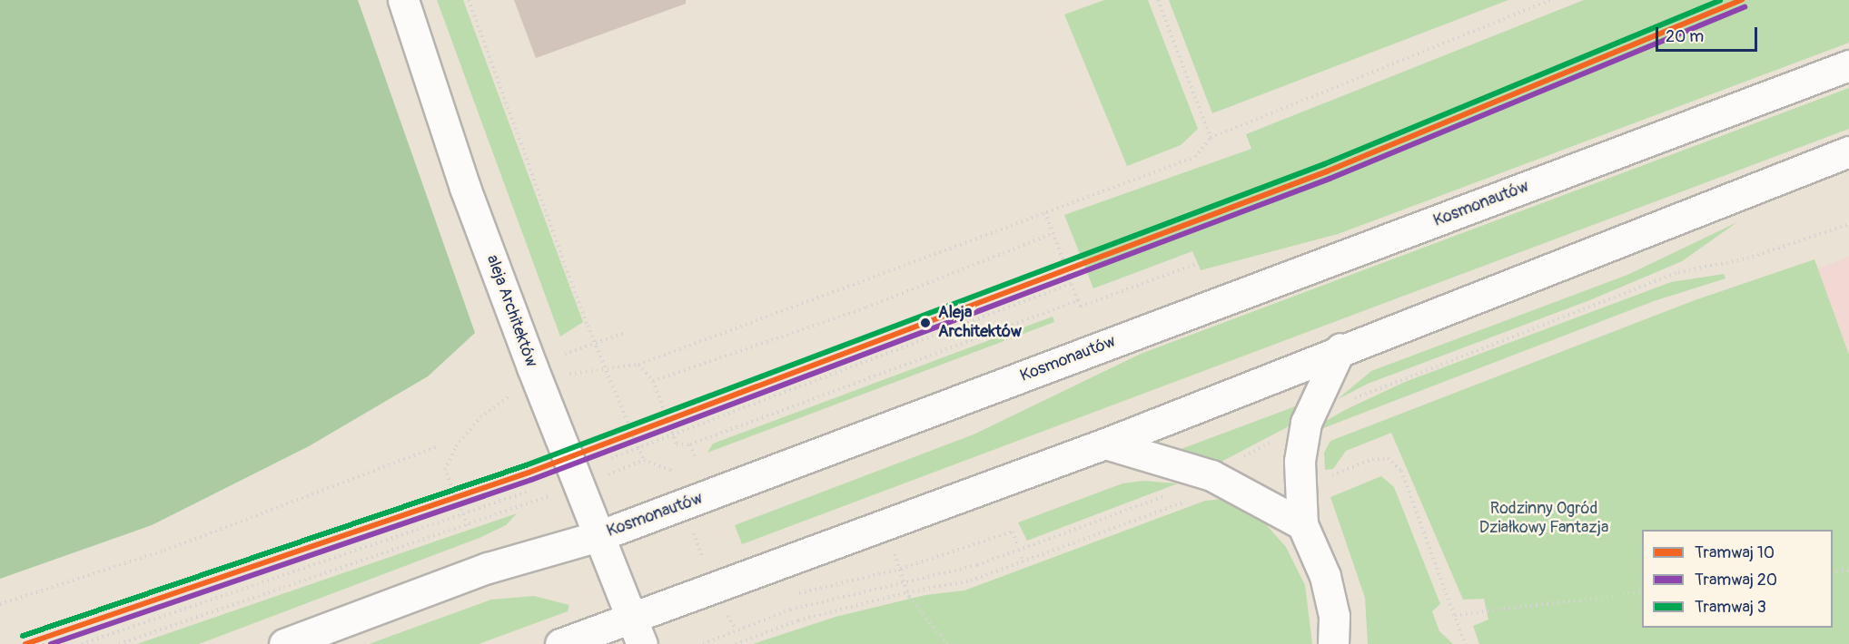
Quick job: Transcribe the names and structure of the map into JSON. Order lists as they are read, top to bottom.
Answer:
{
  "streets": {
    "main road": ["Kosmonautów", "aleja Architektów"]
  },
  "crossings": [
    ["Kosmonautów", "aleja Architektów"]
  ],
  "parks": ["Rodzinny Ogród Działkowy Fantazja"],
  "places": ["Aleja Architektów"],
  "lines": ["tram line 10", "tram line 3", "tram line 20"],
  "legend": ["Tramwaj 10", "Tramwaj 20", "Tramwaj 3"],
  "scale_bar": "20 m"
}
